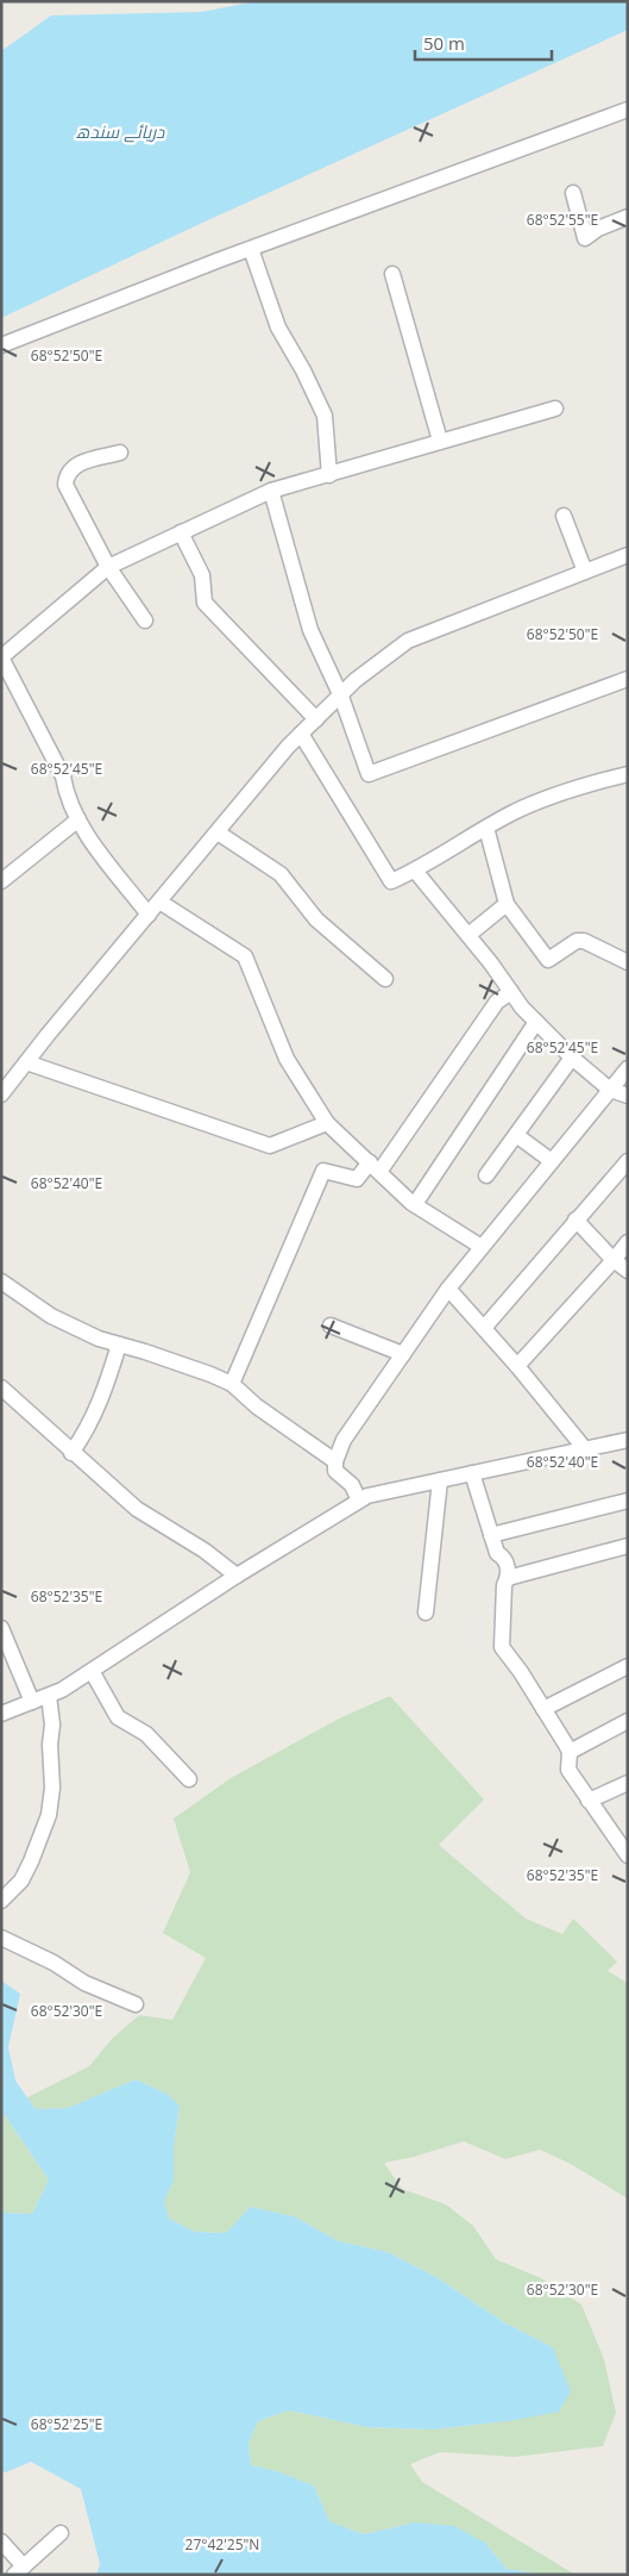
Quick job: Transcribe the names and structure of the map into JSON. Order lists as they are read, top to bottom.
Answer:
{
  "water": ["دریائے سندھ"],
  "scale_bar": "50 m",
  "coordinates": [
    "68°52'55\"E",
    "68°52'50\"E",
    "68°52'45\"E",
    "68°52'40\"E",
    "68°52'35\"E",
    "68°52'30\"E",
    "68°52'25\"E",
    "27°42'25\"N"
  ]
}
